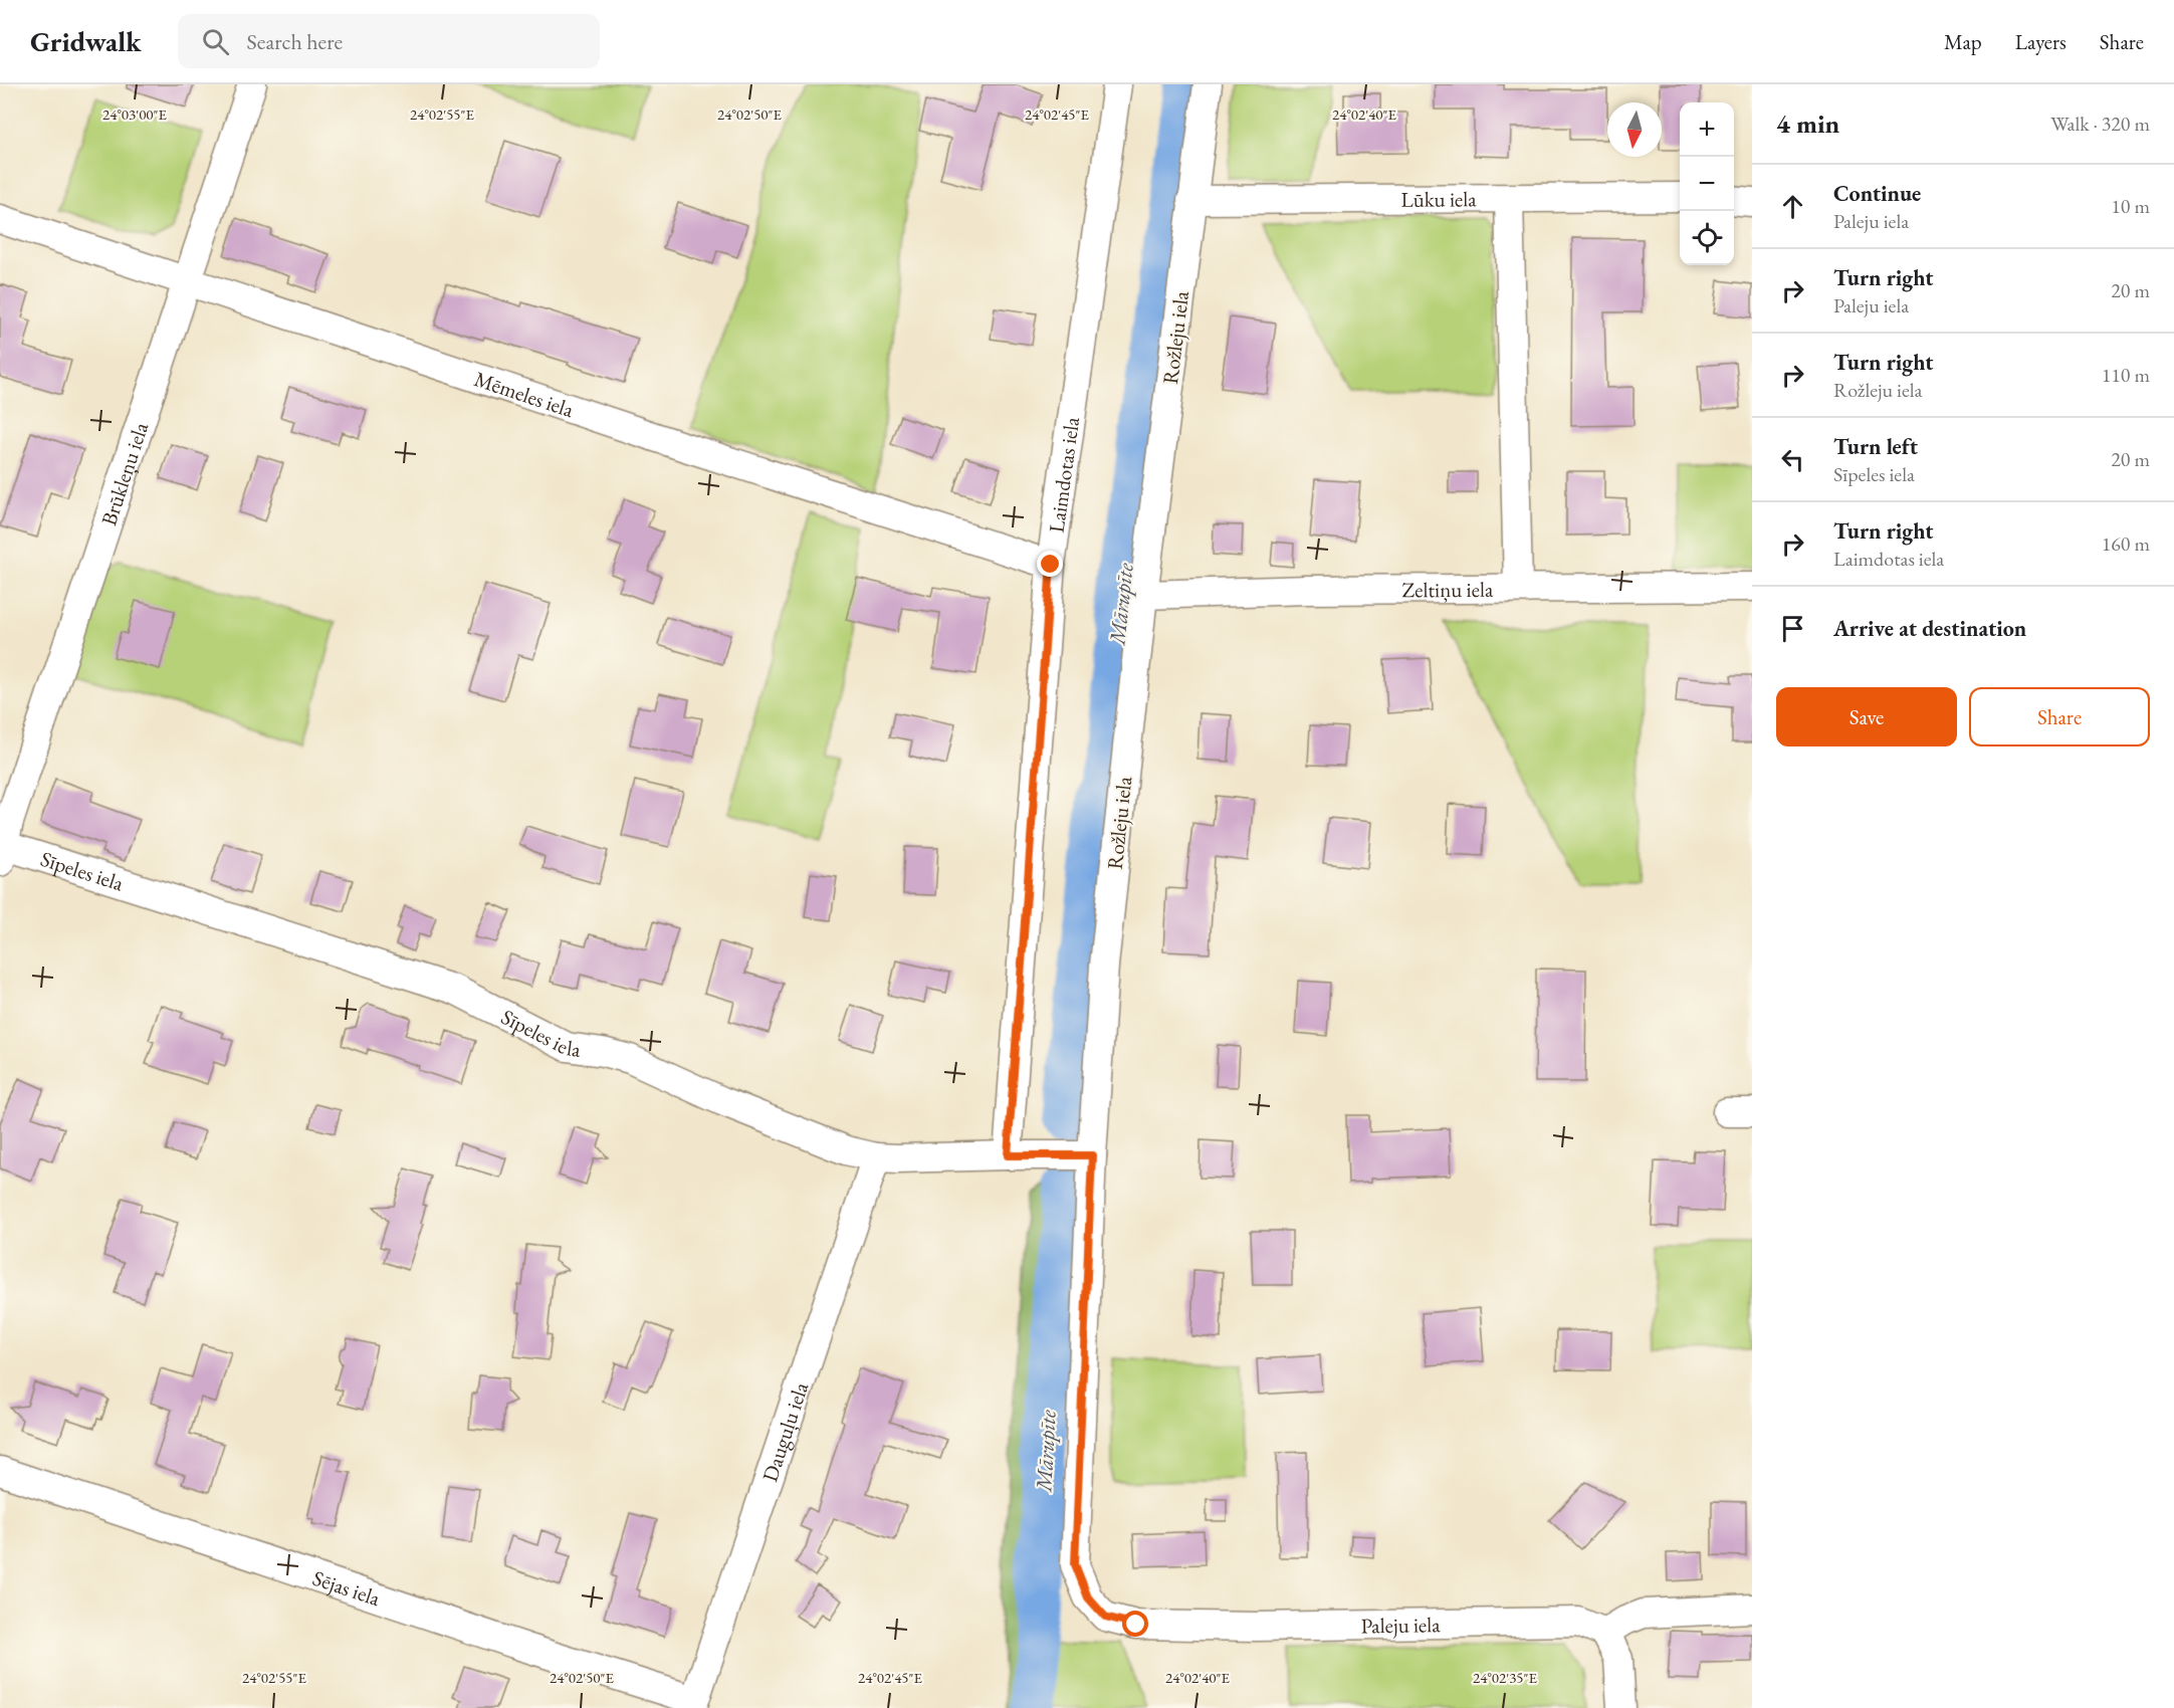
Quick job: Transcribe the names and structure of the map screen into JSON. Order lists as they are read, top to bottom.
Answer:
{
  "streets": {
    "street": [
      "Lūku iela",
      "Rožleju iela",
      "Mēmeles iela",
      "Brūkleņu iela",
      "Laimdotas iela",
      "Zeltiņu iela",
      "Sīpeles iela",
      "Dauguļu iela",
      "Sējas iela",
      "Paleju iela"
    ]
  },
  "crossings": [
    ["Lūku iela", "Rožleju iela"],
    ["Rožleju iela", "Zeltiņu iela"],
    ["Rožleju iela", "Sīpeles iela"],
    ["Rožleju iela", "Paleju iela"],
    ["Mēmeles iela", "Brūkleņu iela"],
    ["Mēmeles iela", "Laimdotas iela"],
    ["Brūkleņu iela", "Sīpeles iela"],
    ["Laimdotas iela", "Sīpeles iela"],
    ["Sīpeles iela", "Dauguļu iela"],
    ["Dauguļu iela", "Sējas iela"]
  ],
  "water": ["Mārupīte"],
  "north": "bottom",
  "page": {
    "header": "Gridwalk",
    "search": "Search here",
    "nav": ["Map", "Layers", "Share"],
    "heading": ["4 min", "Walk · 320 m"],
    "map_buttons": ["+", "−"],
    "list": [
      ["Continue", "Paleju iela", "10 m"],
      ["Turn right", "Paleju iela", "20 m"],
      ["Turn right", "Rožleju iela", "110 m"],
      ["Turn left", "Sīpeles iela", "20 m"],
      ["Turn right", "Laimdotas iela", "160 m"],
      "Arrive at destination"
    ],
    "buttons": ["Save", "Share"]
  },
  "coordinates": [
    "24°03'00\"E",
    "24°02'55\"E",
    "24°02'50\"E",
    "24°02'45\"E",
    "24°02'40\"E",
    "24°02'35\"E"
  ]
}
